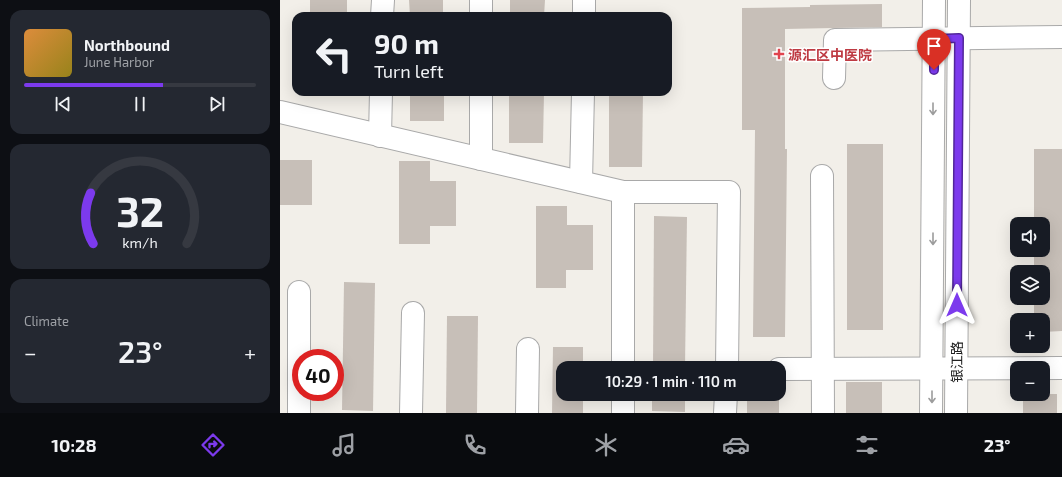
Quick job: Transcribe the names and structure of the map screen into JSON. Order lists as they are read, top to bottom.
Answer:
{
  "streets": {
    "street": ["银江路"]
  },
  "places": {
    "health": ["源汇区中医院"]
  },
  "page": {
    "turn": ["90 m", "Turn left"],
    "song": ["Northbound", "June Harbor"],
    "map_buttons": ["+", "−"],
    "tile": "Climate",
    "heat": ["−", "23°", "+"],
    "limit": "40",
    "trip": "10:29 · 1 min · 110 m",
    "tabs": ["10:28", "23°"],
    "gauge": ["32", "km/h"]
  }
}
